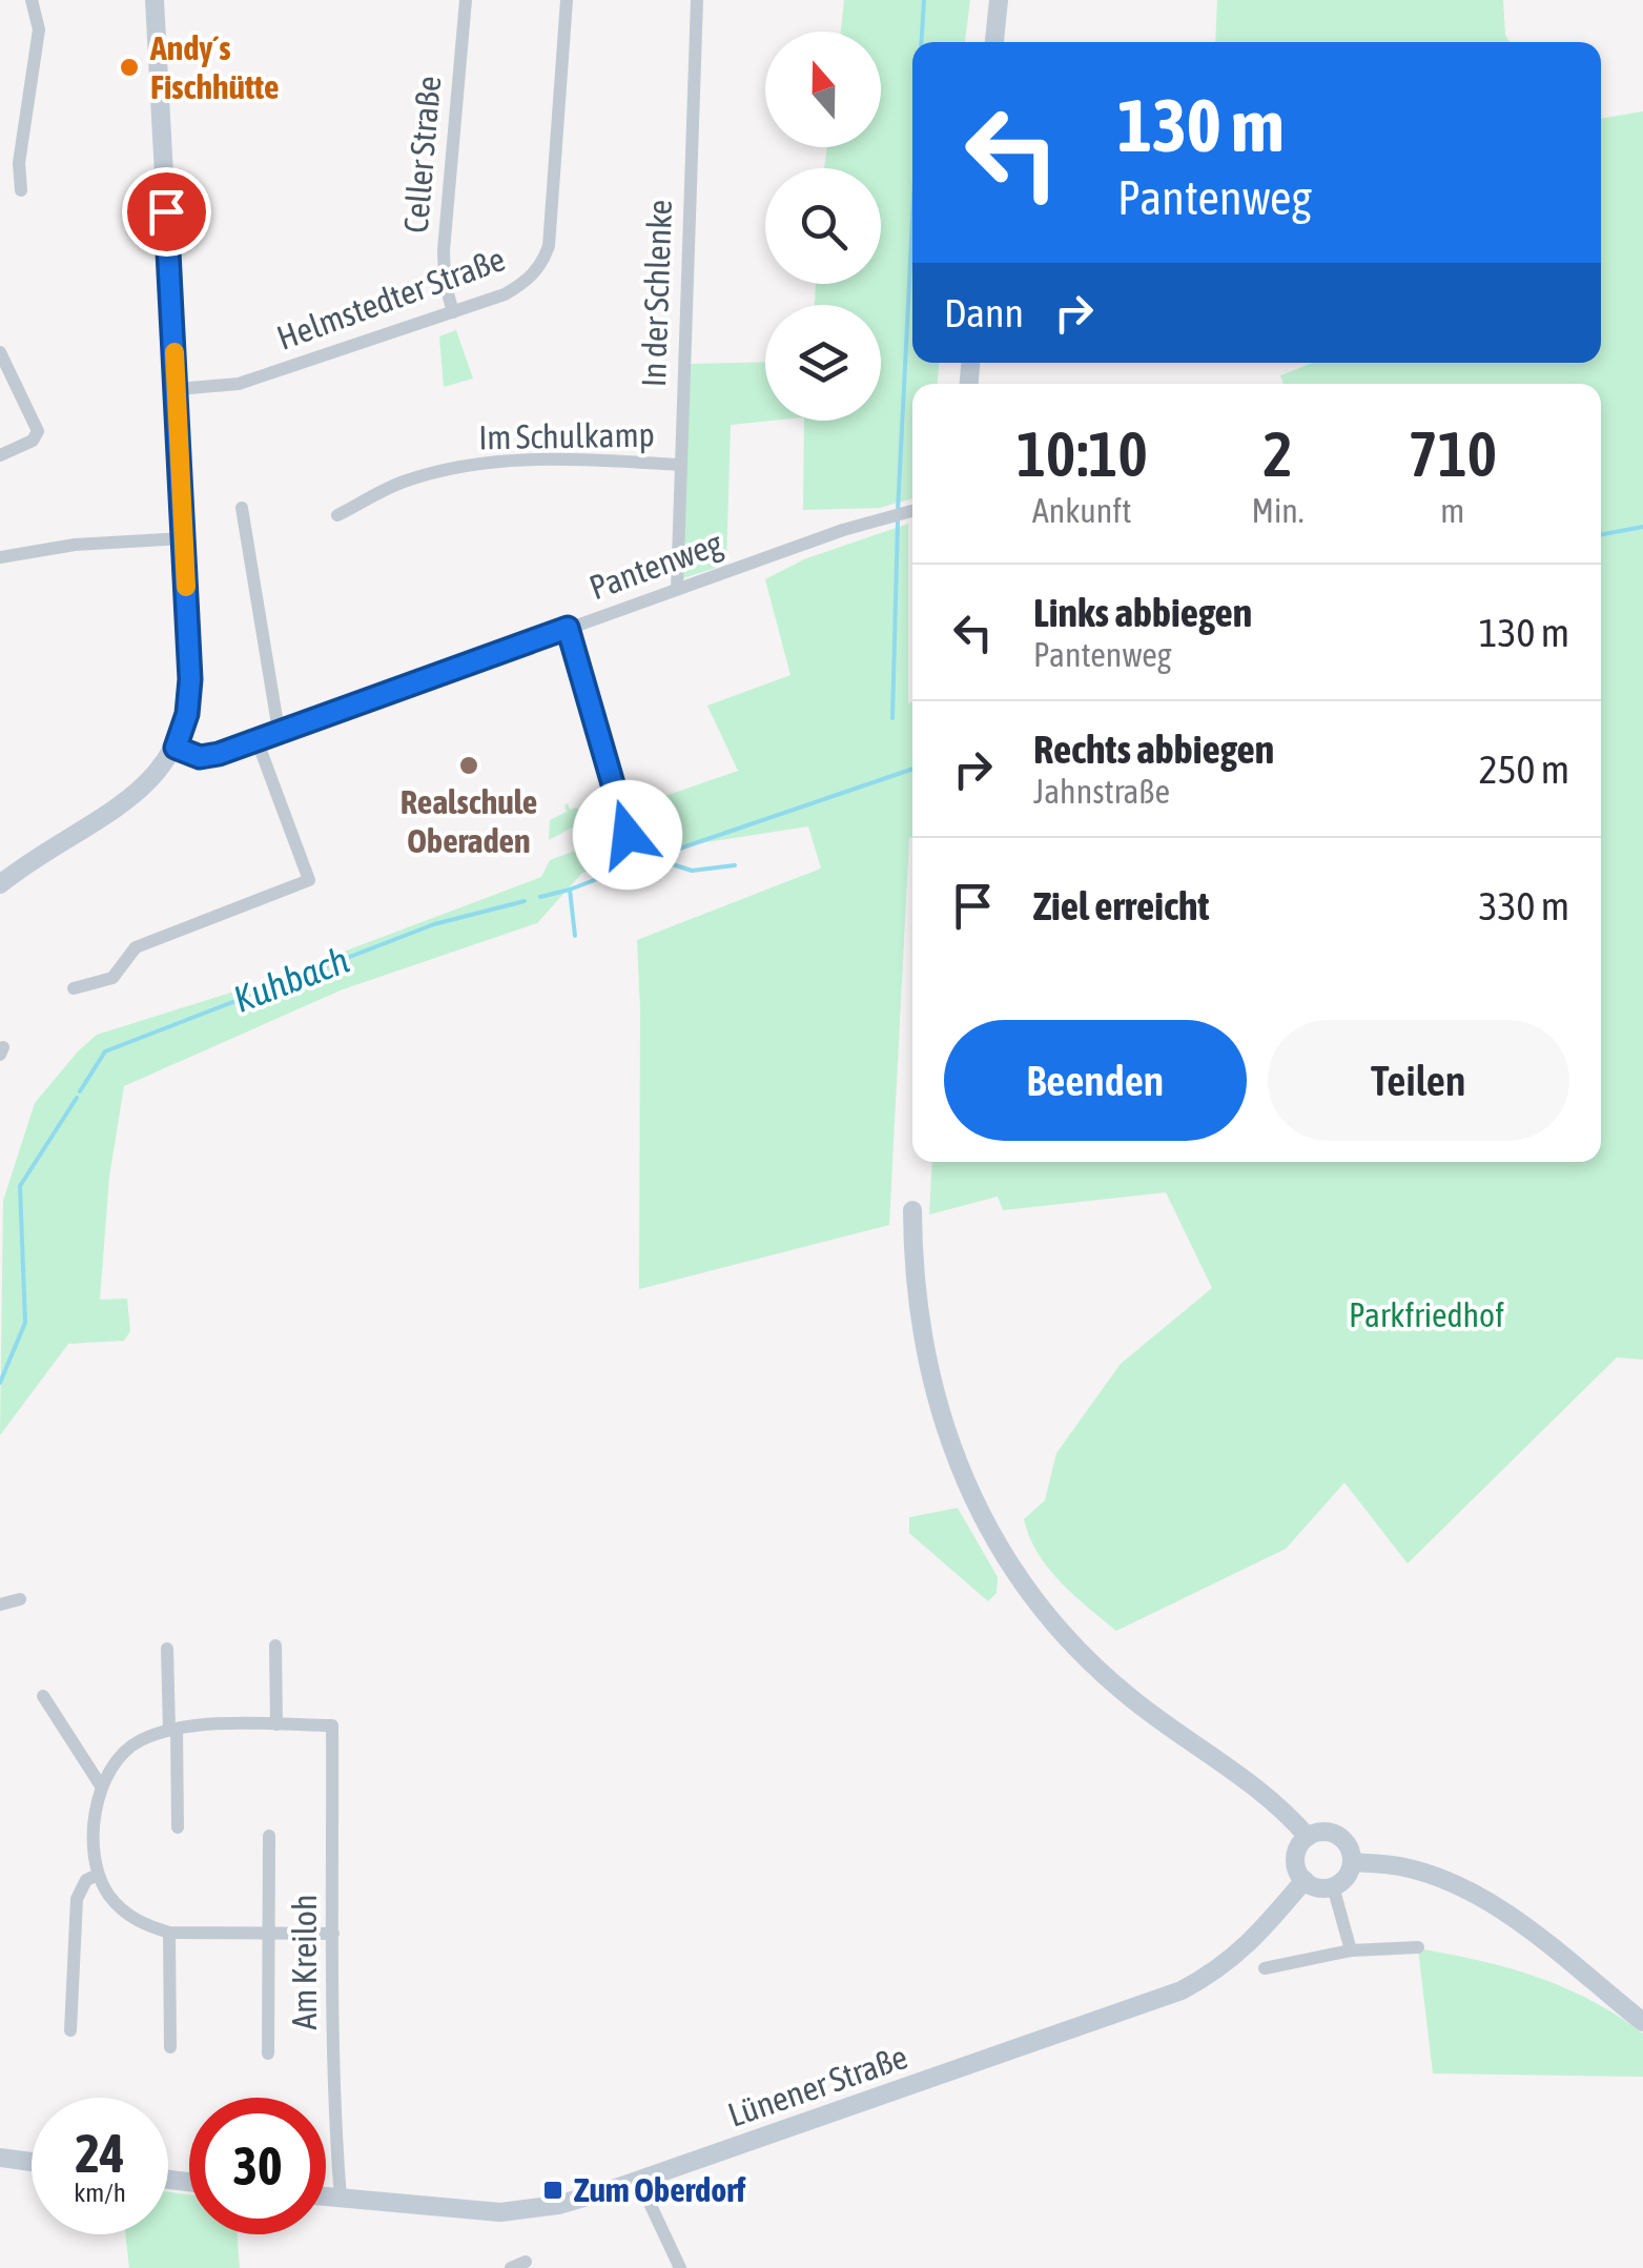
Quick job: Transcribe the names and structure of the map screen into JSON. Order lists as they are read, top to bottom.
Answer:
{
  "streets": {
    "main road": ["Lünener Straße"],
    "street": [
      "Celler Straße",
      "In der Schlenke",
      "Helmstedter Straße",
      "Im Schulkamp",
      "Pantenweg",
      "Am Kreiloh"
    ]
  },
  "crossings": [
    ["Celler Straße", "Helmstedter Straße"],
    ["In der Schlenke", "Im Schulkamp"],
    ["In der Schlenke", "Pantenweg"],
    ["Am Kreiloh", "Lünener Straße"]
  ],
  "water": ["Kuhbach"],
  "parks": ["Parkfriedhof"],
  "places": {
    "other": ["Andy´s Fischhütte", "Realschule Oberaden"],
    "transit": ["Zum Oberdorf"]
  },
  "north": "top",
  "page": {
    "turn": ["130 m", "Pantenweg"],
    "then": "Dann",
    "eta": [
      "10:10",
      "Ankunft",
      "2",
      "Min.",
      "710",
      "m"
    ],
    "list": [
      {
        "name": "Links abbiegen",
        "note": "Pantenweg",
        "value": "130 m"
      },
      {
        "name": "Rechts abbiegen",
        "note": "Jahnstraße",
        "value": "250 m"
      },
      {
        "name": "Ziel erreicht",
        "value": "330 m"
      }
    ],
    "buttons": ["Beenden", "Teilen"],
    "speed": "24 km/h",
    "limit": "30"
  }
}
